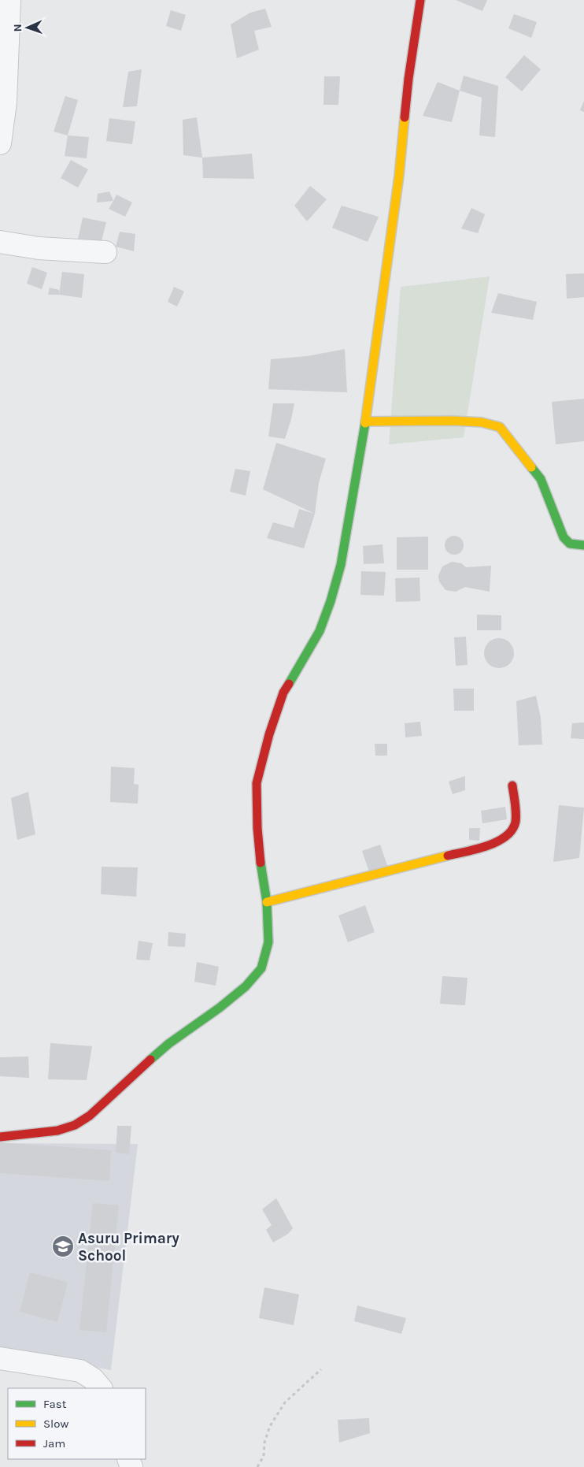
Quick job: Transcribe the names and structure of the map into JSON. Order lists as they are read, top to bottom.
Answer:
{
  "places": {
    "school or university": ["Asuru Primary School"]
  },
  "legend": ["Fast", "Slow", "Jam"],
  "north": "left"
}
